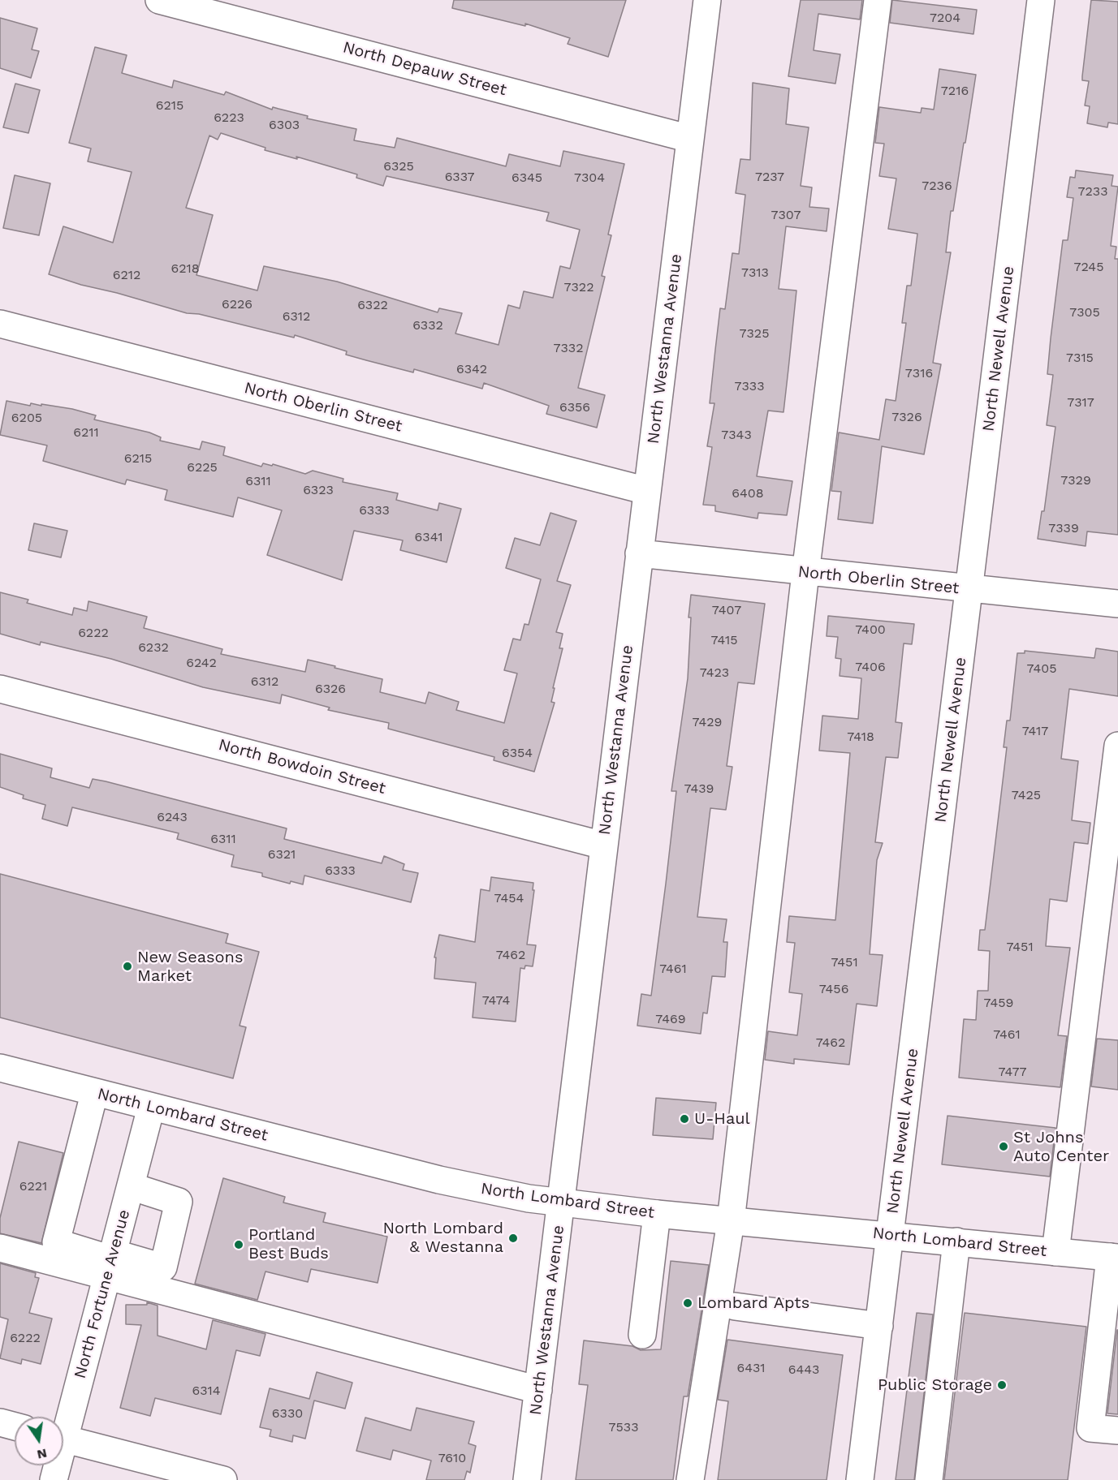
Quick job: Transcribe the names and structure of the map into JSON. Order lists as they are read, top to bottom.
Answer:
{
  "streets": {
    "street": [
      "North Depauw Street",
      "North Westanna Avenue",
      "North Newell Avenue",
      "North Oberlin Street",
      "North Bowdoin Street",
      "North Lombard Street",
      "North Fortune Avenue"
    ]
  },
  "crossings": [
    ["North Depauw Street", "North Westanna Avenue"],
    ["North Westanna Avenue", "North Oberlin Street"],
    ["North Westanna Avenue", "North Bowdoin Street"],
    ["North Westanna Avenue", "North Lombard Street"],
    ["North Newell Avenue", "North Oberlin Street"],
    ["North Newell Avenue", "North Lombard Street"],
    ["North Lombard Street", "North Fortune Avenue"]
  ],
  "places": [
    "New Seasons Market",
    "U-Haul",
    "St Johns Auto Center",
    "North Lombard & Westanna",
    "Portland Best Buds",
    "Lombard Apts",
    "Public Storage"
  ],
  "house_numbers": [
    "7204",
    "7216",
    "6215",
    "6223",
    "6303",
    "6325",
    "6337",
    "7237",
    "6345",
    "7304",
    "7236",
    "7233",
    "7307",
    "7245",
    "6218",
    "7313",
    "6212",
    "7322",
    "6226",
    "6322",
    "7305",
    "6312",
    "6332",
    "7325",
    "7332",
    "7315",
    "6342",
    "7316",
    "7333",
    "7317",
    "6356",
    "7326",
    "6205",
    "6211",
    "7343",
    "6215",
    "6225",
    "7329",
    "6311",
    "6323",
    "6408",
    "6333",
    "7339",
    "6341",
    "7407",
    "7400",
    "6222",
    "7415",
    "6232",
    "6242",
    "7406",
    "7405",
    "7423",
    "6312",
    "6326",
    "7429",
    "7417",
    "7418",
    "6354",
    "7439",
    "7425",
    "6243",
    "6311",
    "6321",
    "6333",
    "7454",
    "7451",
    "7462",
    "7451",
    "7461",
    "7456",
    "7474",
    "7459",
    "7469",
    "7461",
    "7462",
    "7477",
    "6221",
    "6222",
    "6431",
    "6443",
    "6314",
    "6330",
    "7533",
    "7610"
  ],
  "north": "bottom"
}
